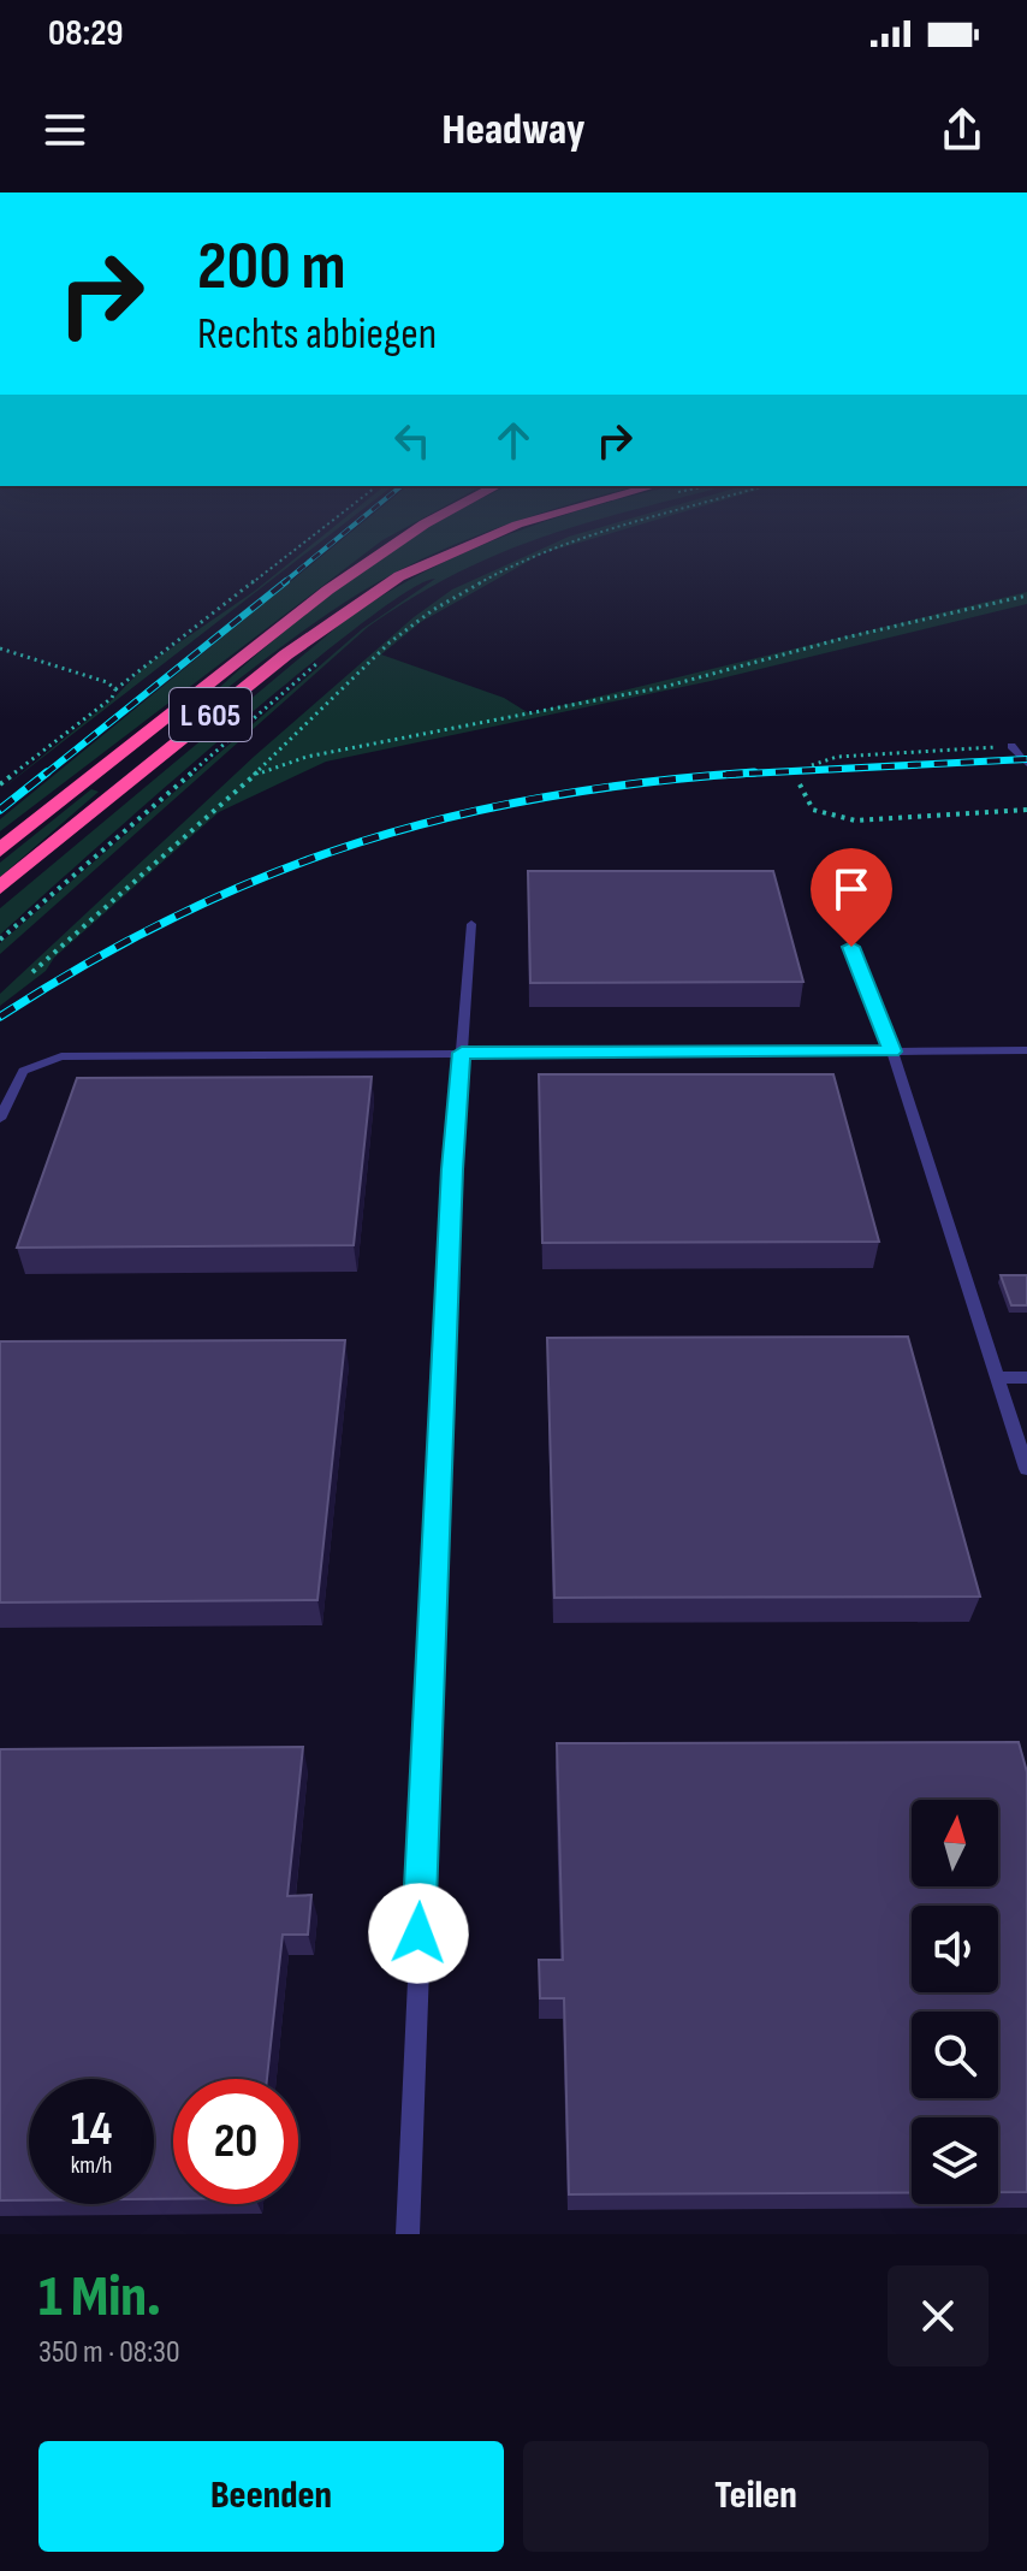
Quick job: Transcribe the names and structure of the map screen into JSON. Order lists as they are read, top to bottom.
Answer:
{
  "streets": {
    "highway": ["L 605"]
  },
  "north": "top",
  "page": {
    "status": "08:29",
    "header": "Headway",
    "turn": ["200 m", "Rechts abbiegen"],
    "speed": "14 km/h",
    "limit": "20",
    "heading": ["1 Min.", "350 m · 08:30"],
    "buttons": ["Beenden", "Teilen"]
  }
}
